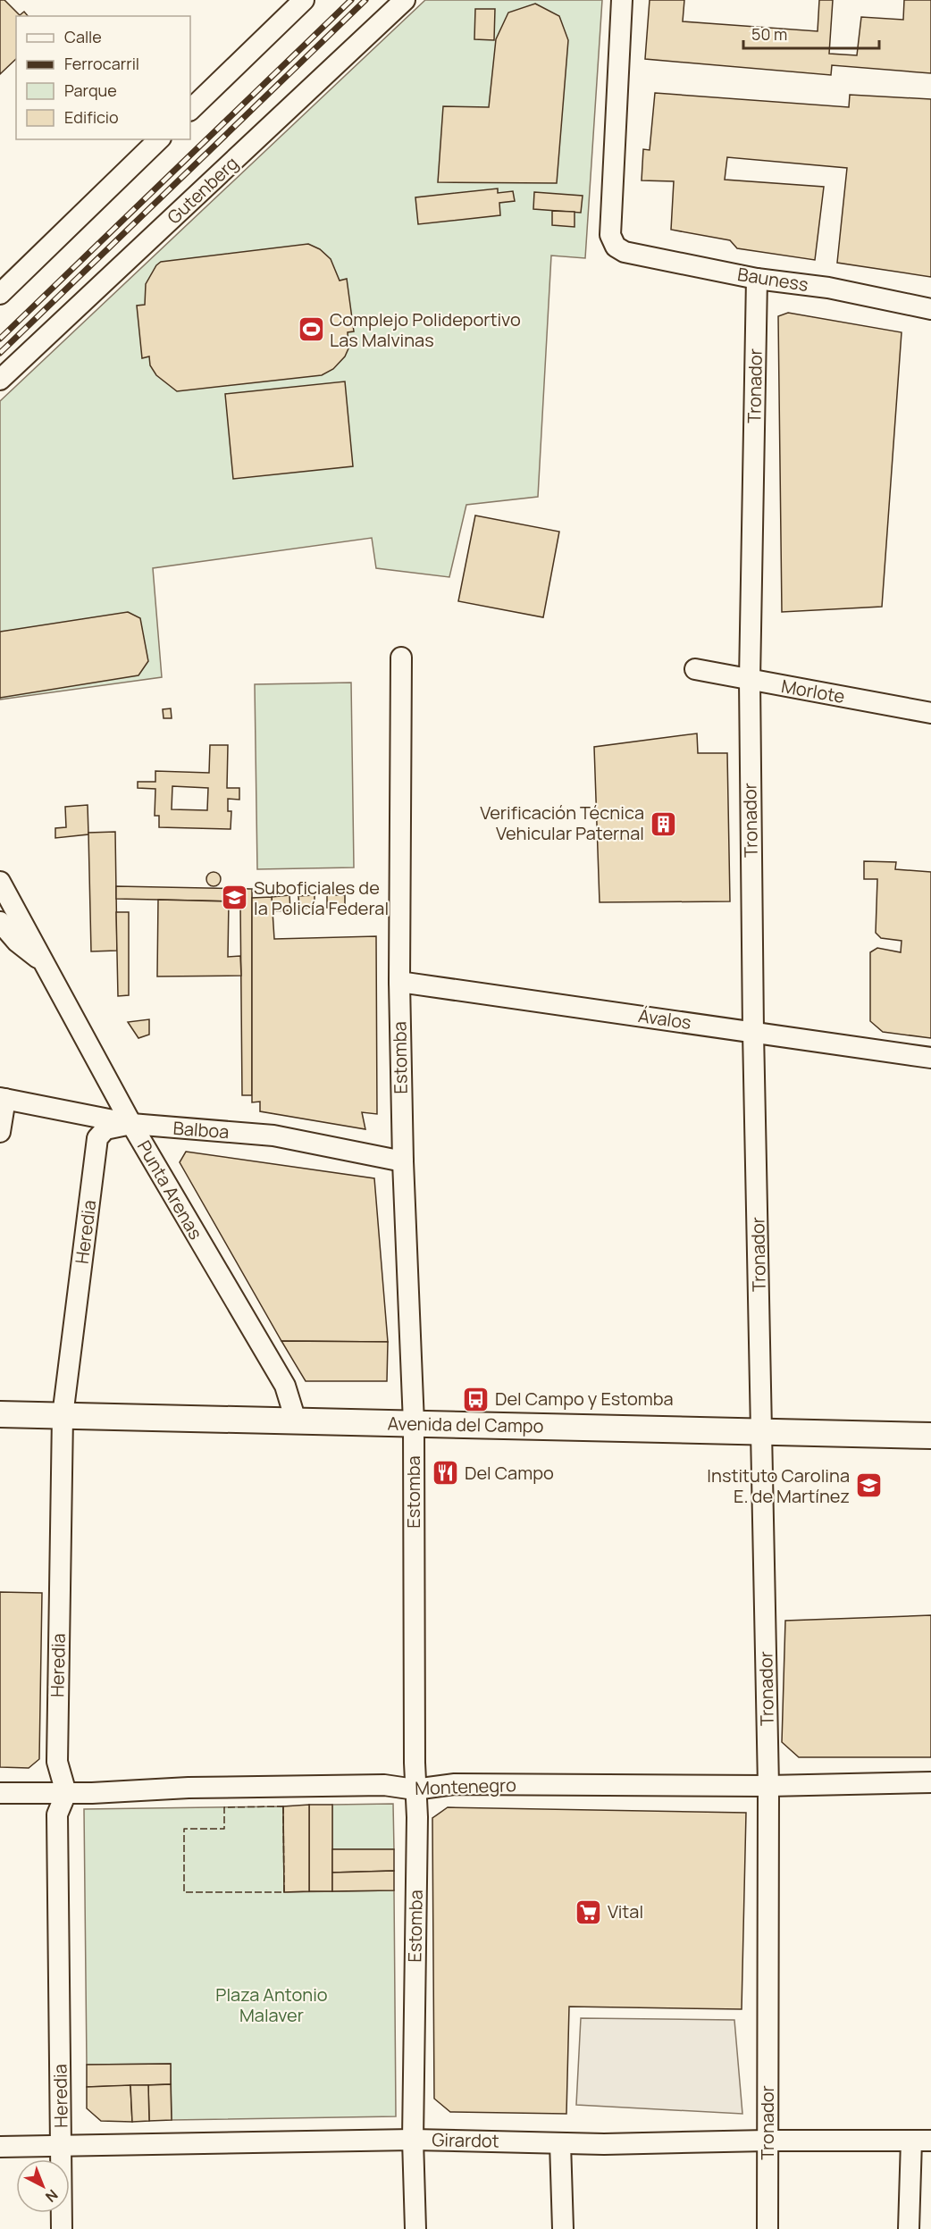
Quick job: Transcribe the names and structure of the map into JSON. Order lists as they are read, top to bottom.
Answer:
{
  "streets": {
    "main road": ["Avenida del Campo"],
    "street": [
      "Gutenberg",
      "Bauness",
      "Tronador",
      "Morlote",
      "Ávalos",
      "Estomba",
      "Balboa",
      "Punta Arenas",
      "Heredia",
      "Montenegro",
      "Girardot"
    ]
  },
  "crossings": [
    ["Bauness", "Tronador"],
    ["Tronador", "Morlote"],
    ["Tronador", "Ávalos"],
    ["Tronador", "Avenida del Campo"],
    ["Tronador", "Montenegro"],
    ["Tronador", "Girardot"],
    ["Ávalos", "Estomba"],
    ["Estomba", "Balboa"],
    ["Estomba", "Avenida del Campo"],
    ["Estomba", "Montenegro"],
    ["Estomba", "Girardot"],
    ["Balboa", "Punta Arenas"],
    ["Balboa", "Heredia"],
    ["Punta Arenas", "Heredia"],
    ["Punta Arenas", "Avenida del Campo"],
    ["Heredia", "Avenida del Campo"],
    ["Heredia", "Montenegro"],
    ["Heredia", "Girardot"]
  ],
  "parks": ["Plaza Antonio Malaver"],
  "places": {
    "sports": ["Complejo Polideportivo Las Malvinas"],
    "building": ["Verificación Técnica Vehicular Paternal"],
    "school or university": ["Suboficiales de la Policía Federal", "Instituto Carolina E. de Martínez"],
    "bus stop": ["Del Campo y Estomba"],
    "restaurant": ["Del Campo"],
    "supermarket": ["Vital"]
  },
  "legend": [
    "Calle",
    "Ferrocarril",
    "Parque",
    "Edificio"
  ],
  "scale_bar": "50 m",
  "north": "bottom right"
}
